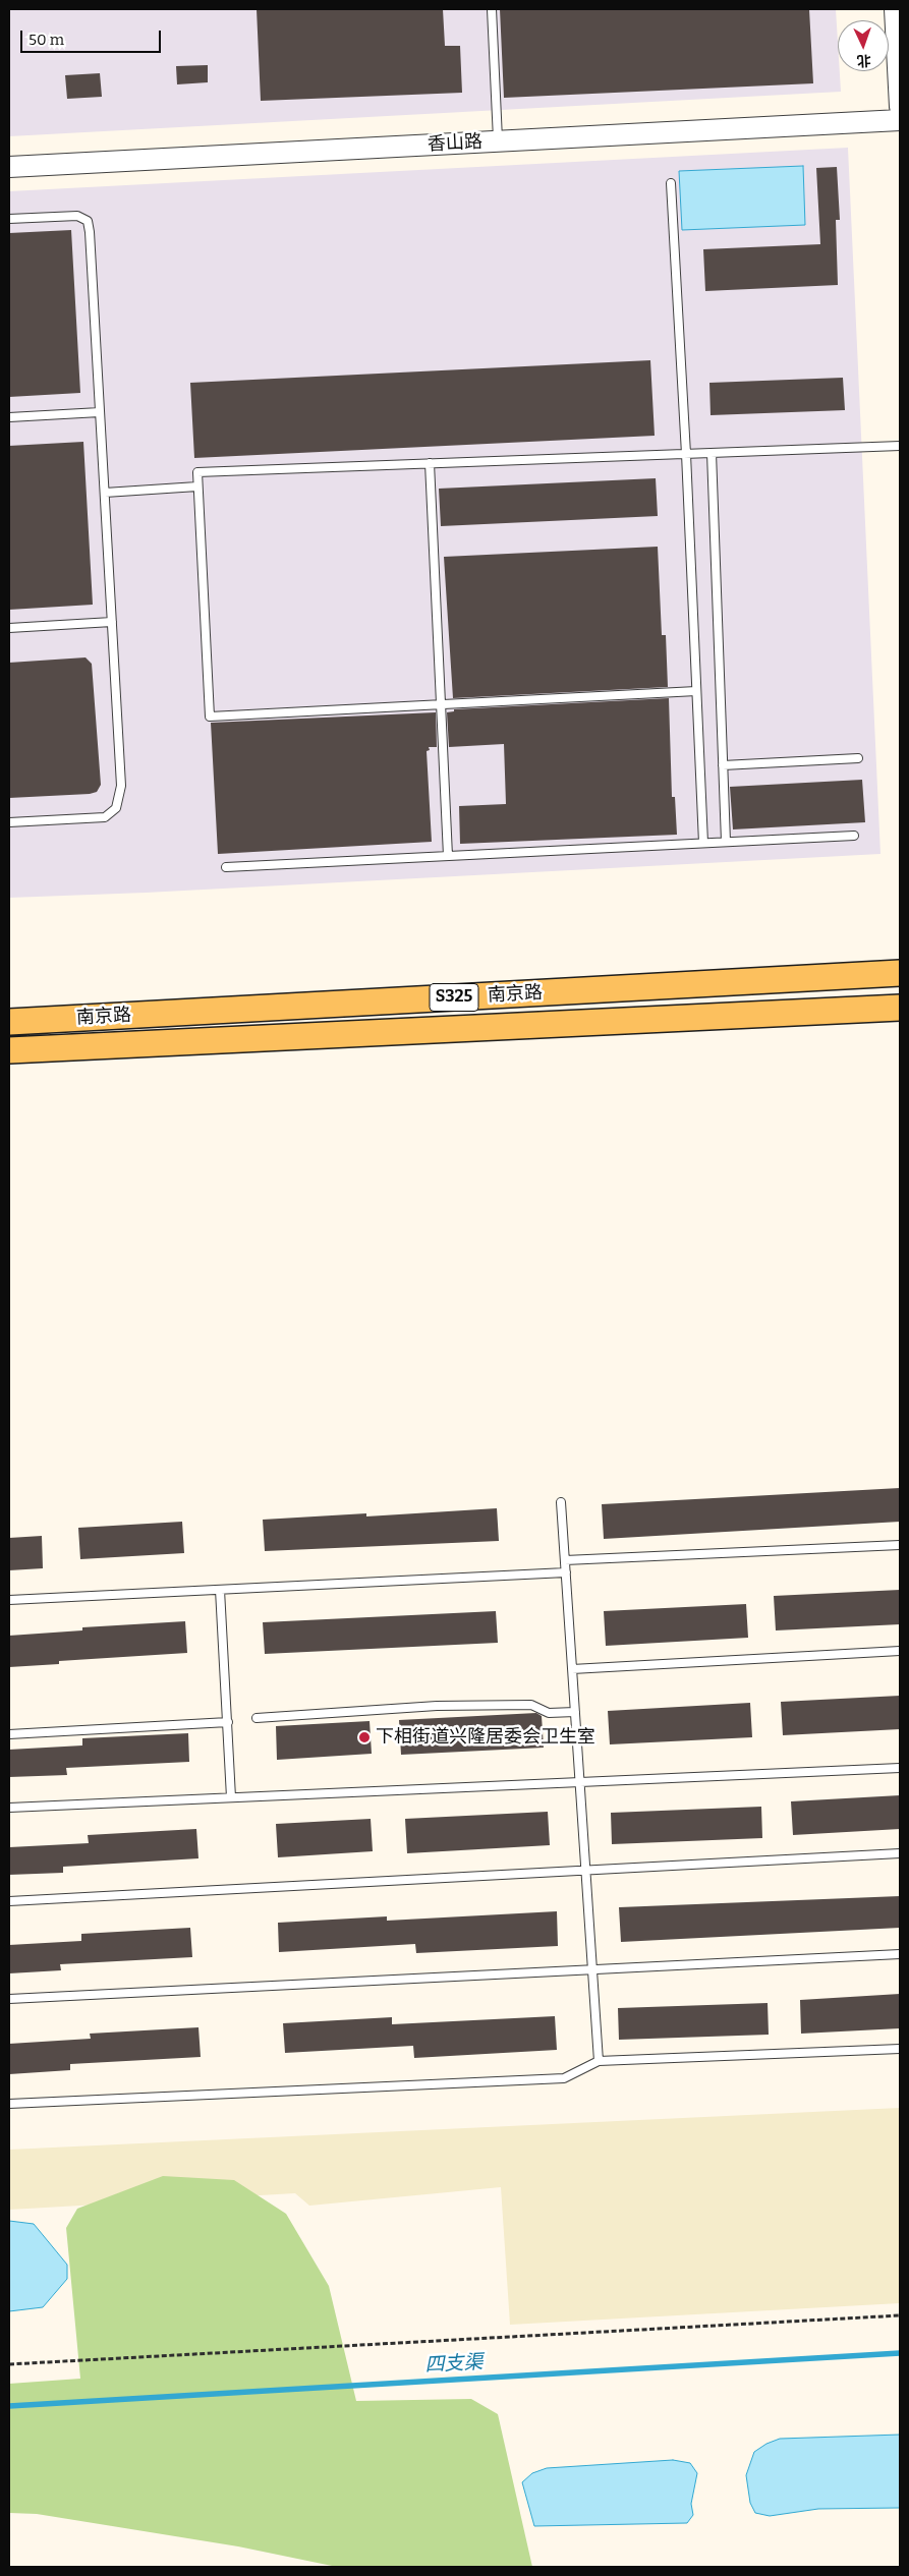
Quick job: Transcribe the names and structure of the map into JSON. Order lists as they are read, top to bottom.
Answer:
{
  "streets": {
    "main road": ["南京路", "S325"],
    "street": ["香山路"]
  },
  "water": ["四支渠"],
  "places": ["下相街道兴隆居委会卫生室"],
  "scale_bar": "50 m",
  "north": "bottom"
}
